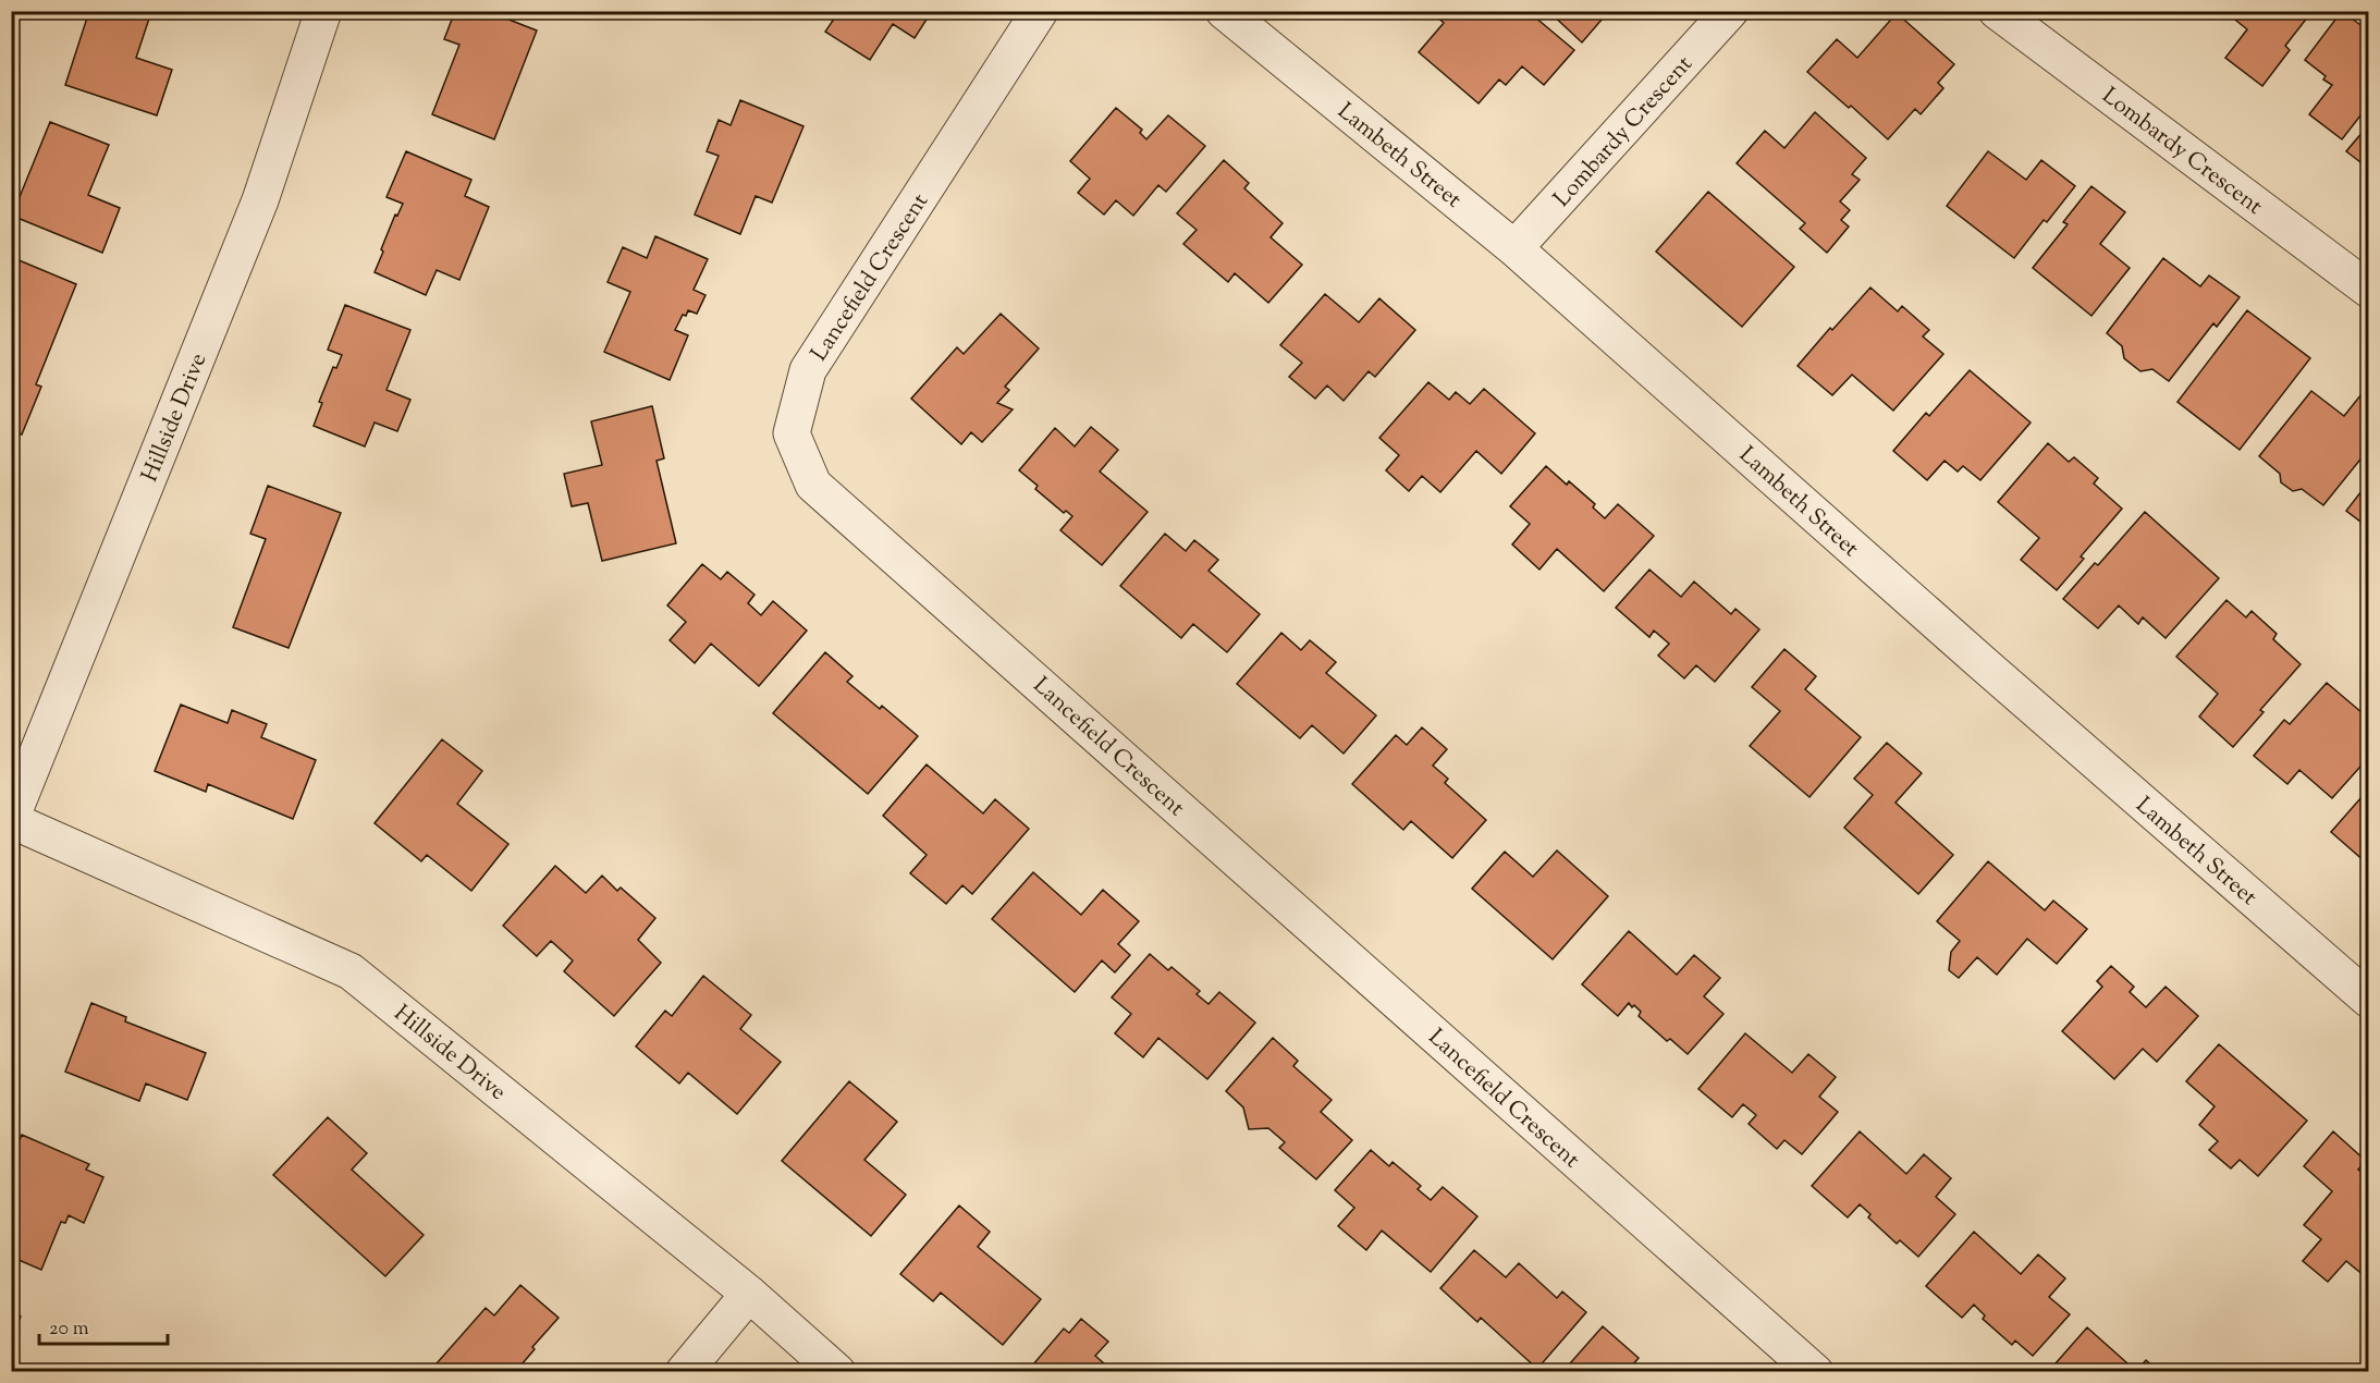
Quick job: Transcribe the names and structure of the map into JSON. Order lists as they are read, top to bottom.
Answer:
{
  "streets": {
    "street": [
      "Lombardy Crescent",
      "Lambeth Street",
      "Lancefield Crescent",
      "Hillside Drive"
    ]
  },
  "crossings": [
    ["Lombardy Crescent", "Lambeth Street"]
  ],
  "scale_bar": "20 m"
}
